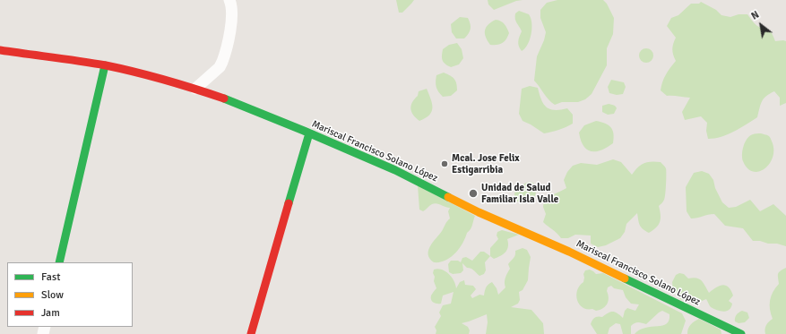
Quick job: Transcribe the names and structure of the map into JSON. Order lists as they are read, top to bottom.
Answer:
{
  "streets": {
    "street": ["Mariscal Francisco Solano López"]
  },
  "places": ["Mcal. Jose Felix Estigarribia", "Unidad de Salud Familiar Isla Valle"],
  "legend": ["Fast", "Slow", "Jam"],
  "north": "top left"
}
